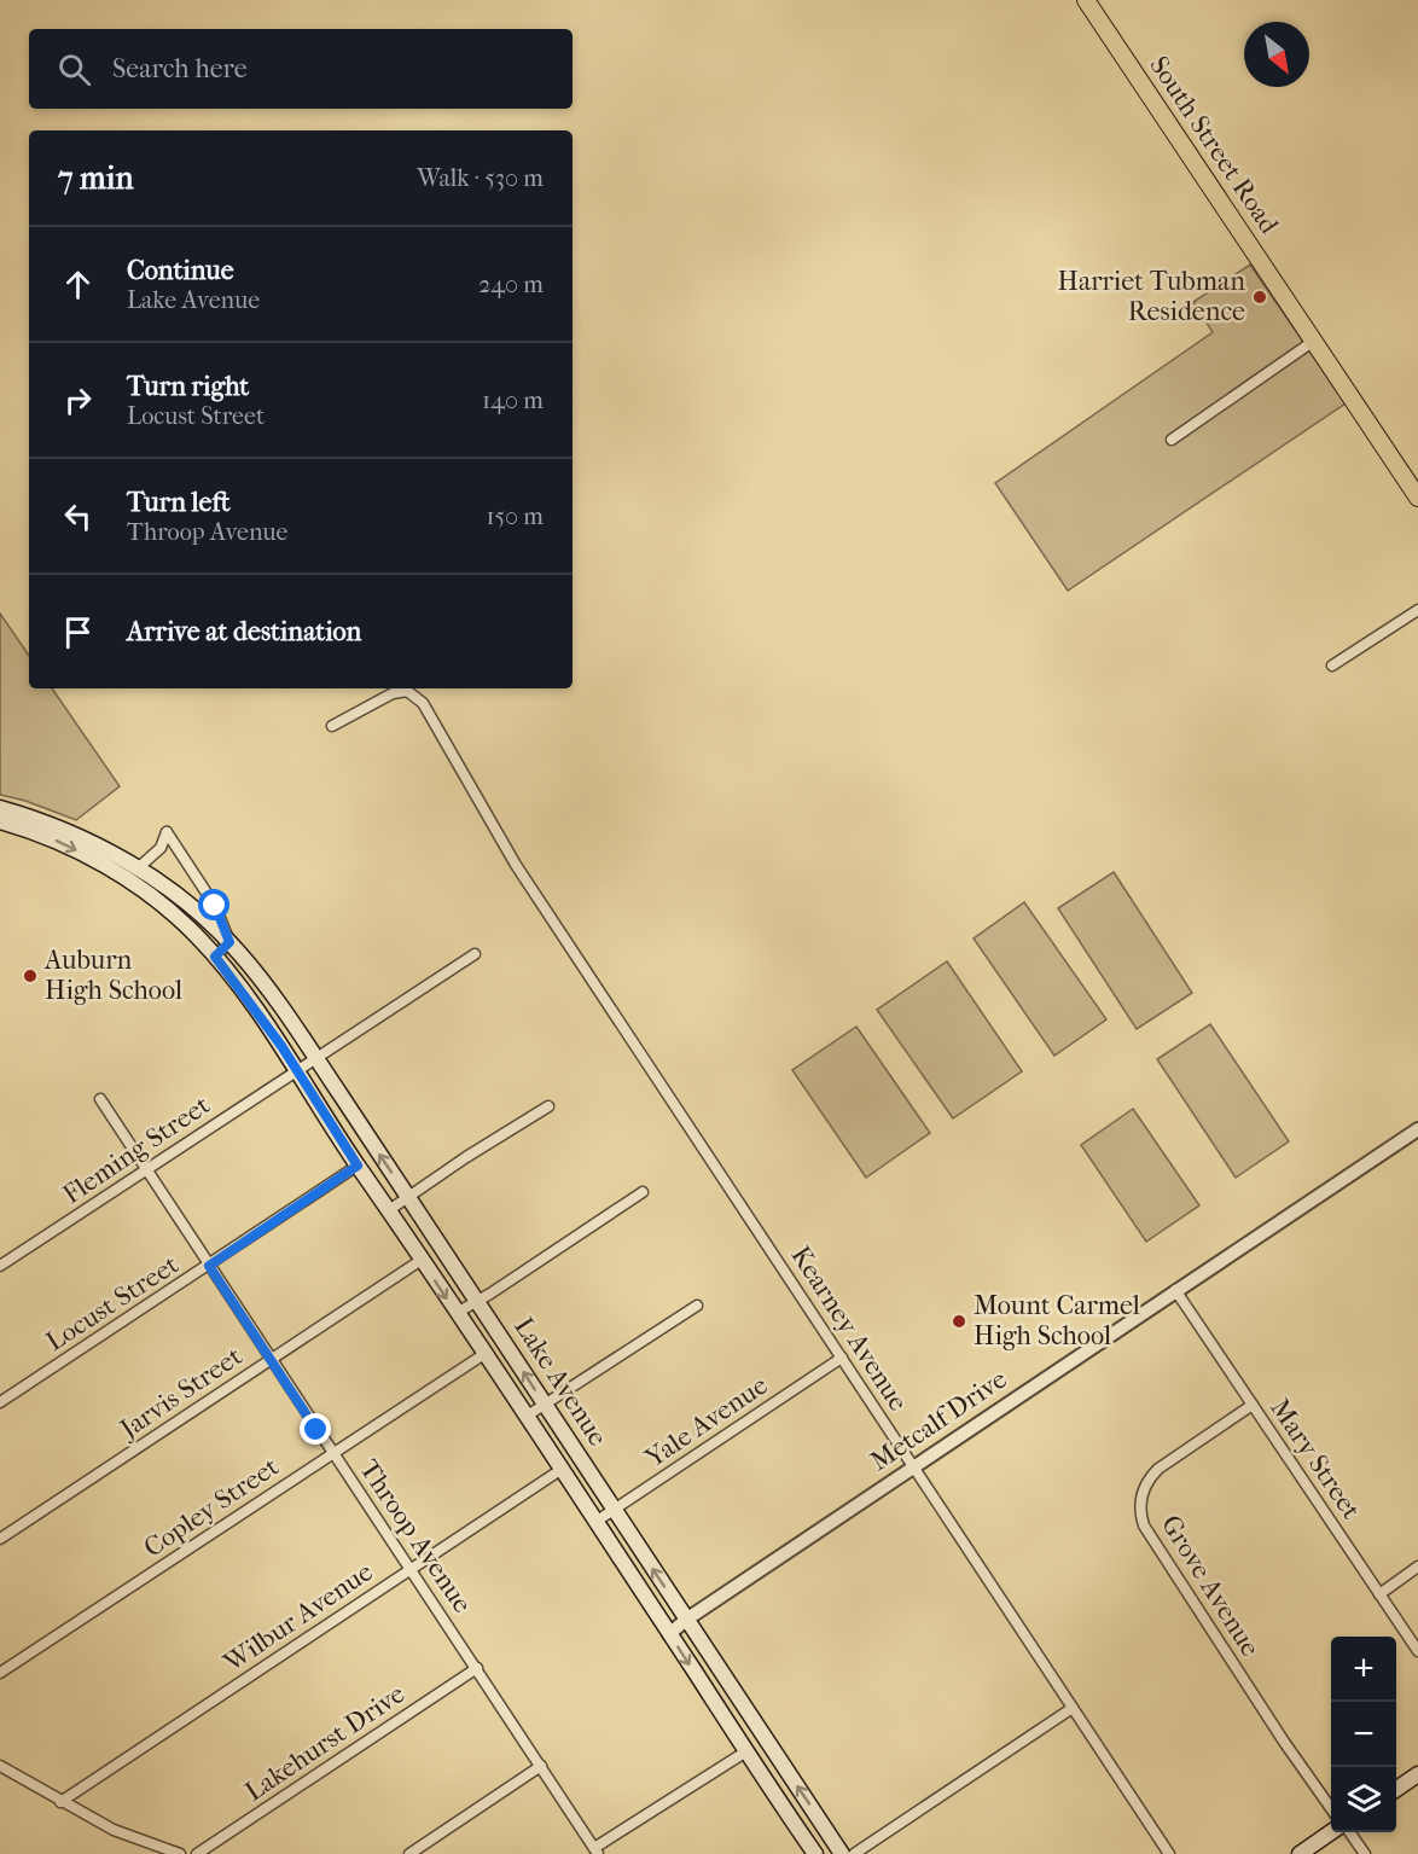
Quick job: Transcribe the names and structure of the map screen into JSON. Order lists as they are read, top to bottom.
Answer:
{
  "streets": {
    "main road": ["South Street Road", "Lake Avenue"],
    "street": [
      "Fleming Street",
      "Locust Street",
      "Kearney Avenue",
      "Jarvis Street",
      "Metcalf Drive",
      "Yale Avenue",
      "Mary Street",
      "Copley Street",
      "Throop Avenue",
      "Grove Avenue",
      "Wilbur Avenue",
      "Lakehurst Drive"
    ]
  },
  "crossings": [
    ["Fleming Street", "Lake Avenue"],
    ["Fleming Street", "Throop Avenue"],
    ["Locust Street", "Lake Avenue"],
    ["Locust Street", "Throop Avenue"],
    ["Kearney Avenue", "Metcalf Drive"],
    ["Kearney Avenue", "Yale Avenue"],
    ["Lake Avenue", "Jarvis Street"],
    ["Lake Avenue", "Metcalf Drive"],
    ["Lake Avenue", "Yale Avenue"],
    ["Lake Avenue", "Copley Street"],
    ["Lake Avenue", "Wilbur Avenue"],
    ["Jarvis Street", "Throop Avenue"],
    ["Metcalf Drive", "Mary Street"],
    ["Mary Street", "Grove Avenue"],
    ["Copley Street", "Throop Avenue"],
    ["Throop Avenue", "Wilbur Avenue"],
    ["Throop Avenue", "Lakehurst Drive"]
  ],
  "places": ["Harriet Tubman Residence", "Auburn High School", "Mount Carmel High School"],
  "north": "bottom right",
  "page": {
    "search": "Search here",
    "heading": ["7 min", "Walk · 530 m"],
    "list": [
      ["Continue", "Lake Avenue", "240 m"],
      ["Turn right", "Locust Street", "140 m"],
      ["Turn left", "Throop Avenue", "150 m"],
      "Arrive at destination"
    ],
    "map_buttons": ["+", "−"]
  }
}
